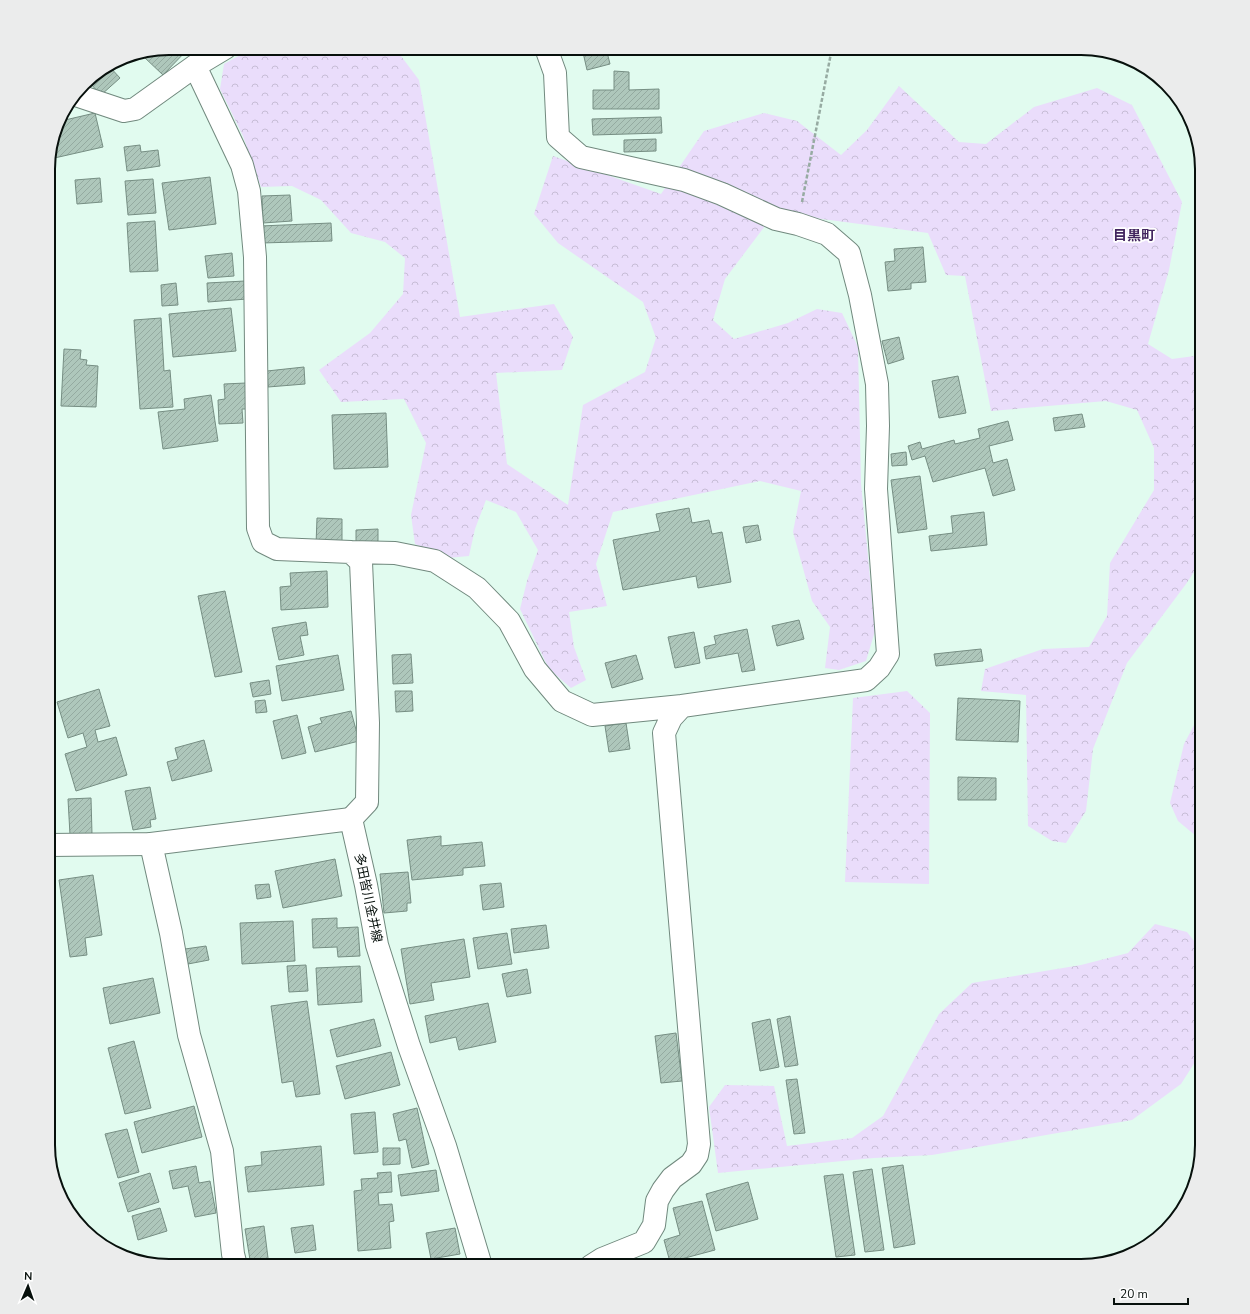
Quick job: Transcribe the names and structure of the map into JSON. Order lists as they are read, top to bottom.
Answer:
{
  "streets": {
    "street": ["多田皆川金井線"]
  },
  "districts": ["目黒町"],
  "scale_bar": "20 m",
  "north": "top"
}
